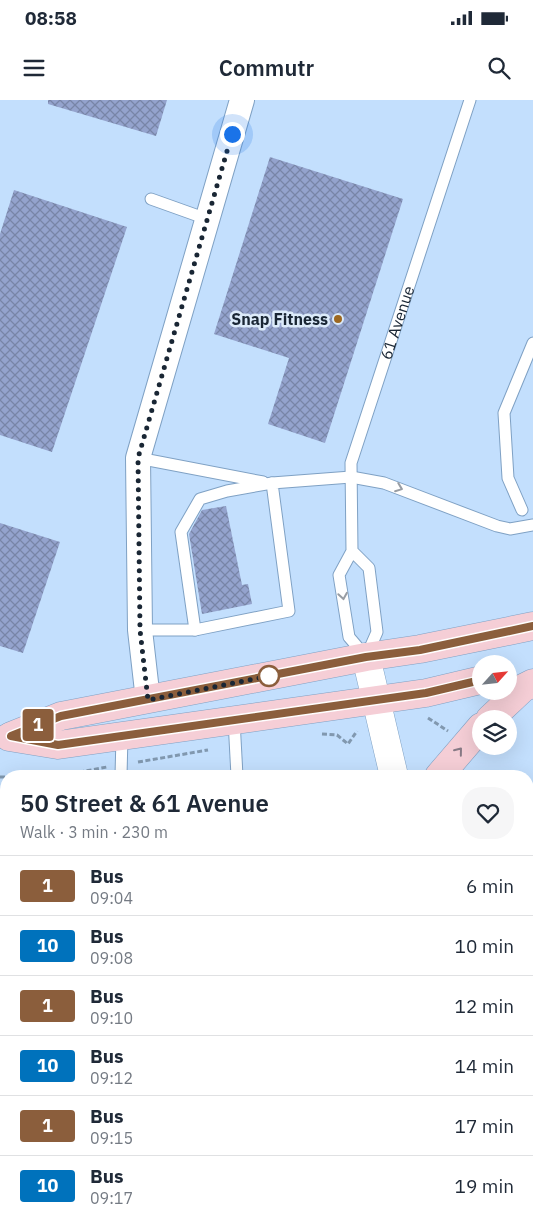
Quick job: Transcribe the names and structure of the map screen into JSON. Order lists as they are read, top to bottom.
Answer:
{
  "streets": {
    "street": ["61 Avenue"]
  },
  "places": ["Snap Fitness"],
  "lines": ["bus line 1"],
  "north": "top right",
  "page": {
    "status": "08:58",
    "header": "Commutr",
    "on_map": "1",
    "heading": ["50 Street & 61 Avenue", "Walk · 3 min · 230 m"],
    "list": [
      {
        "mark": "1",
        "name": "Bus",
        "note": "09:04",
        "value": "6 min"
      },
      {
        "mark": "10",
        "name": "Bus",
        "note": "09:08",
        "value": "10 min"
      },
      {
        "mark": "1",
        "name": "Bus",
        "note": "09:10",
        "value": "12 min"
      },
      {
        "mark": "10",
        "name": "Bus",
        "note": "09:12",
        "value": "14 min"
      },
      {
        "mark": "1",
        "name": "Bus",
        "note": "09:15",
        "value": "17 min"
      },
      {
        "mark": "10",
        "name": "Bus",
        "note": "09:17",
        "value": "19 min"
      }
    ]
  }
}
